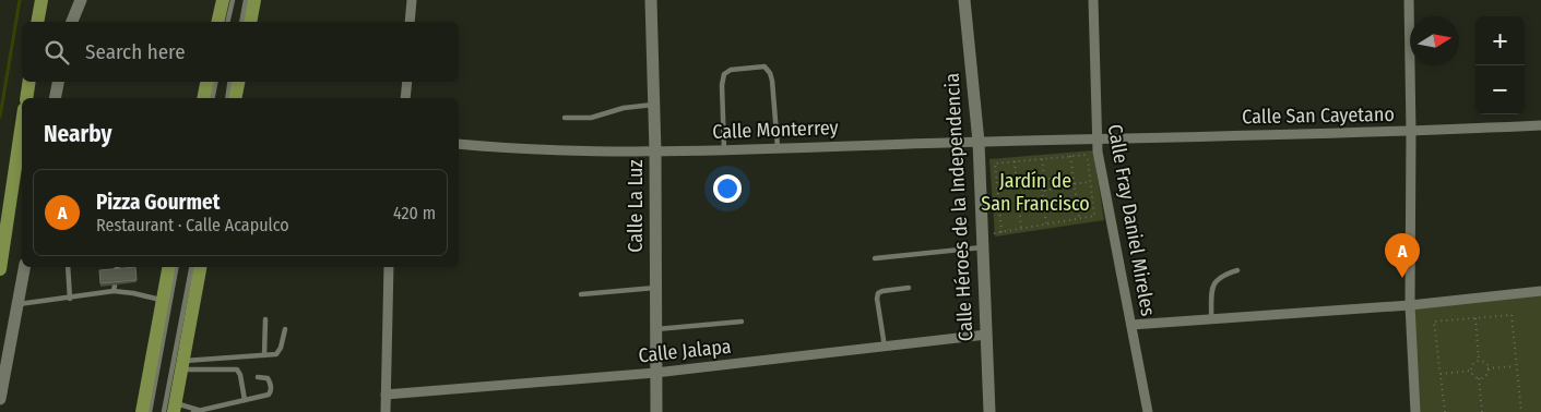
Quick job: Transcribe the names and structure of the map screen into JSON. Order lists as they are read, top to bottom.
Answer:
{
  "streets": {
    "street": [
      "Calle San Cayetano",
      "Calle Monterrey",
      "Calle La Luz",
      "Calle Héroes de la Independencia",
      "Calle Fray Daniel Mireles",
      "Calle Jalapa"
    ]
  },
  "crossings": [
    ["Calle San Cayetano", "Calle Monterrey"],
    ["Calle San Cayetano", "Calle Fray Daniel Mireles"],
    ["Calle Monterrey", "Calle La Luz"],
    ["Calle Monterrey", "Calle Héroes de la Independencia"],
    ["Calle Monterrey", "Calle Fray Daniel Mireles"],
    ["Calle La Luz", "Calle Jalapa"],
    ["Calle Héroes de la Independencia", "Calle Jalapa"]
  ],
  "parks": ["Jardín de San Francisco"],
  "north": "right",
  "page": {
    "map_buttons": ["+", "−"],
    "search": "Search here",
    "heading": "Nearby",
    "list": [
      {
        "mark": "A",
        "name": "Pizza Gourmet",
        "note": "Restaurant · Calle Acapulco",
        "value": "420 m"
      }
    ],
    "pins": "A"
  }
}
